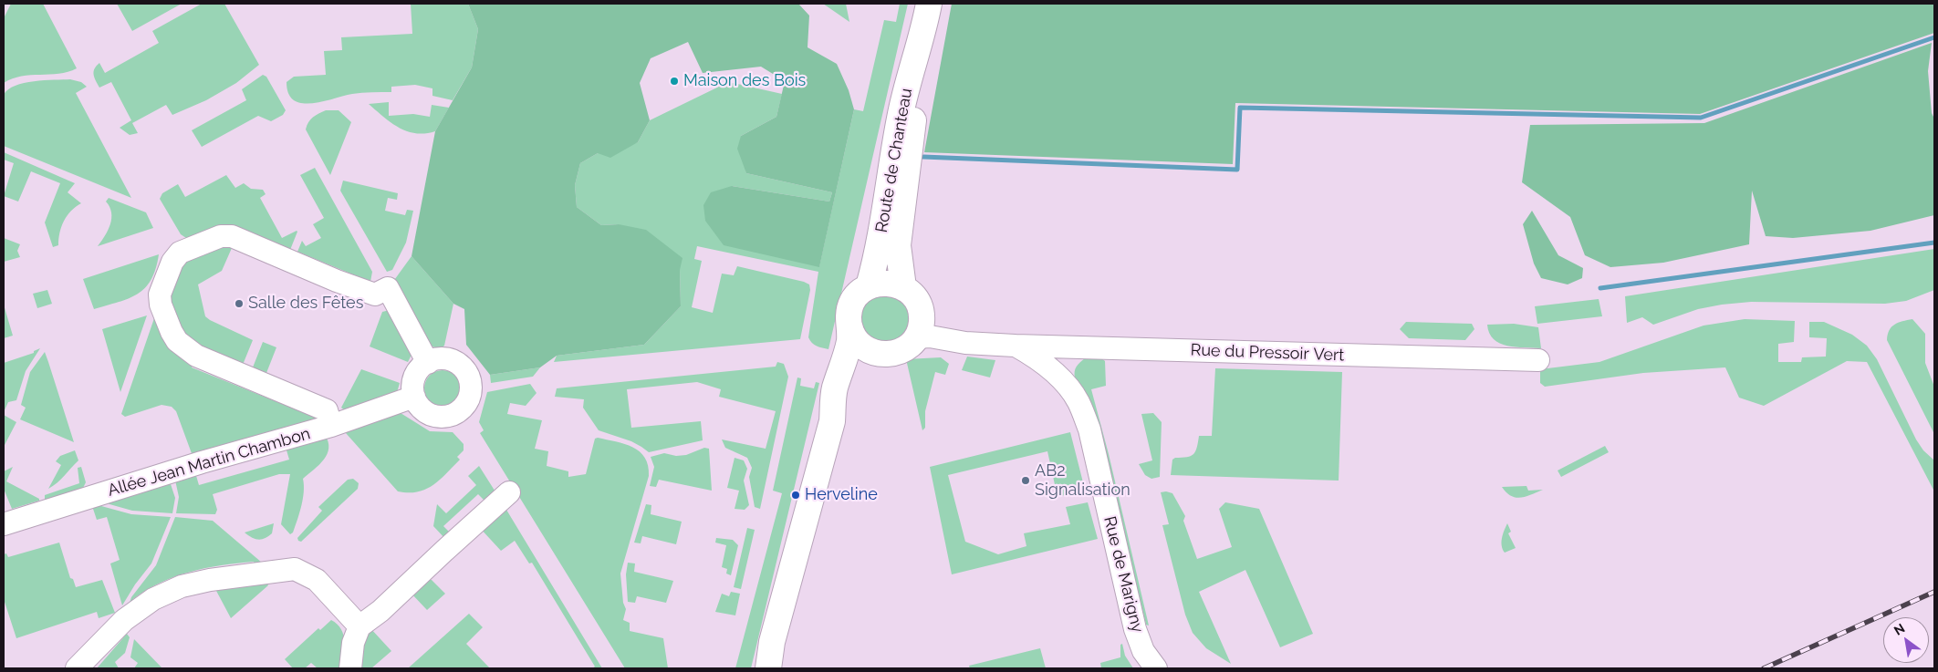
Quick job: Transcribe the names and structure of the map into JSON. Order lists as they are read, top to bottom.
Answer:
{
  "streets": {
    "main road": ["Route de Chanteau"],
    "street": ["Rue du Pressoir Vert", "Allée Jean Martin Chambon", "Rue de Marigny"]
  },
  "crossings": [
    ["Route de Chanteau", "Rue du Pressoir Vert"],
    ["Rue du Pressoir Vert", "Rue de Marigny"]
  ],
  "places": [
    "Maison des Bois",
    "Salle des Fêtes",
    "AB2 Signalisation",
    "Herveline"
  ],
  "north": "top left"
}
